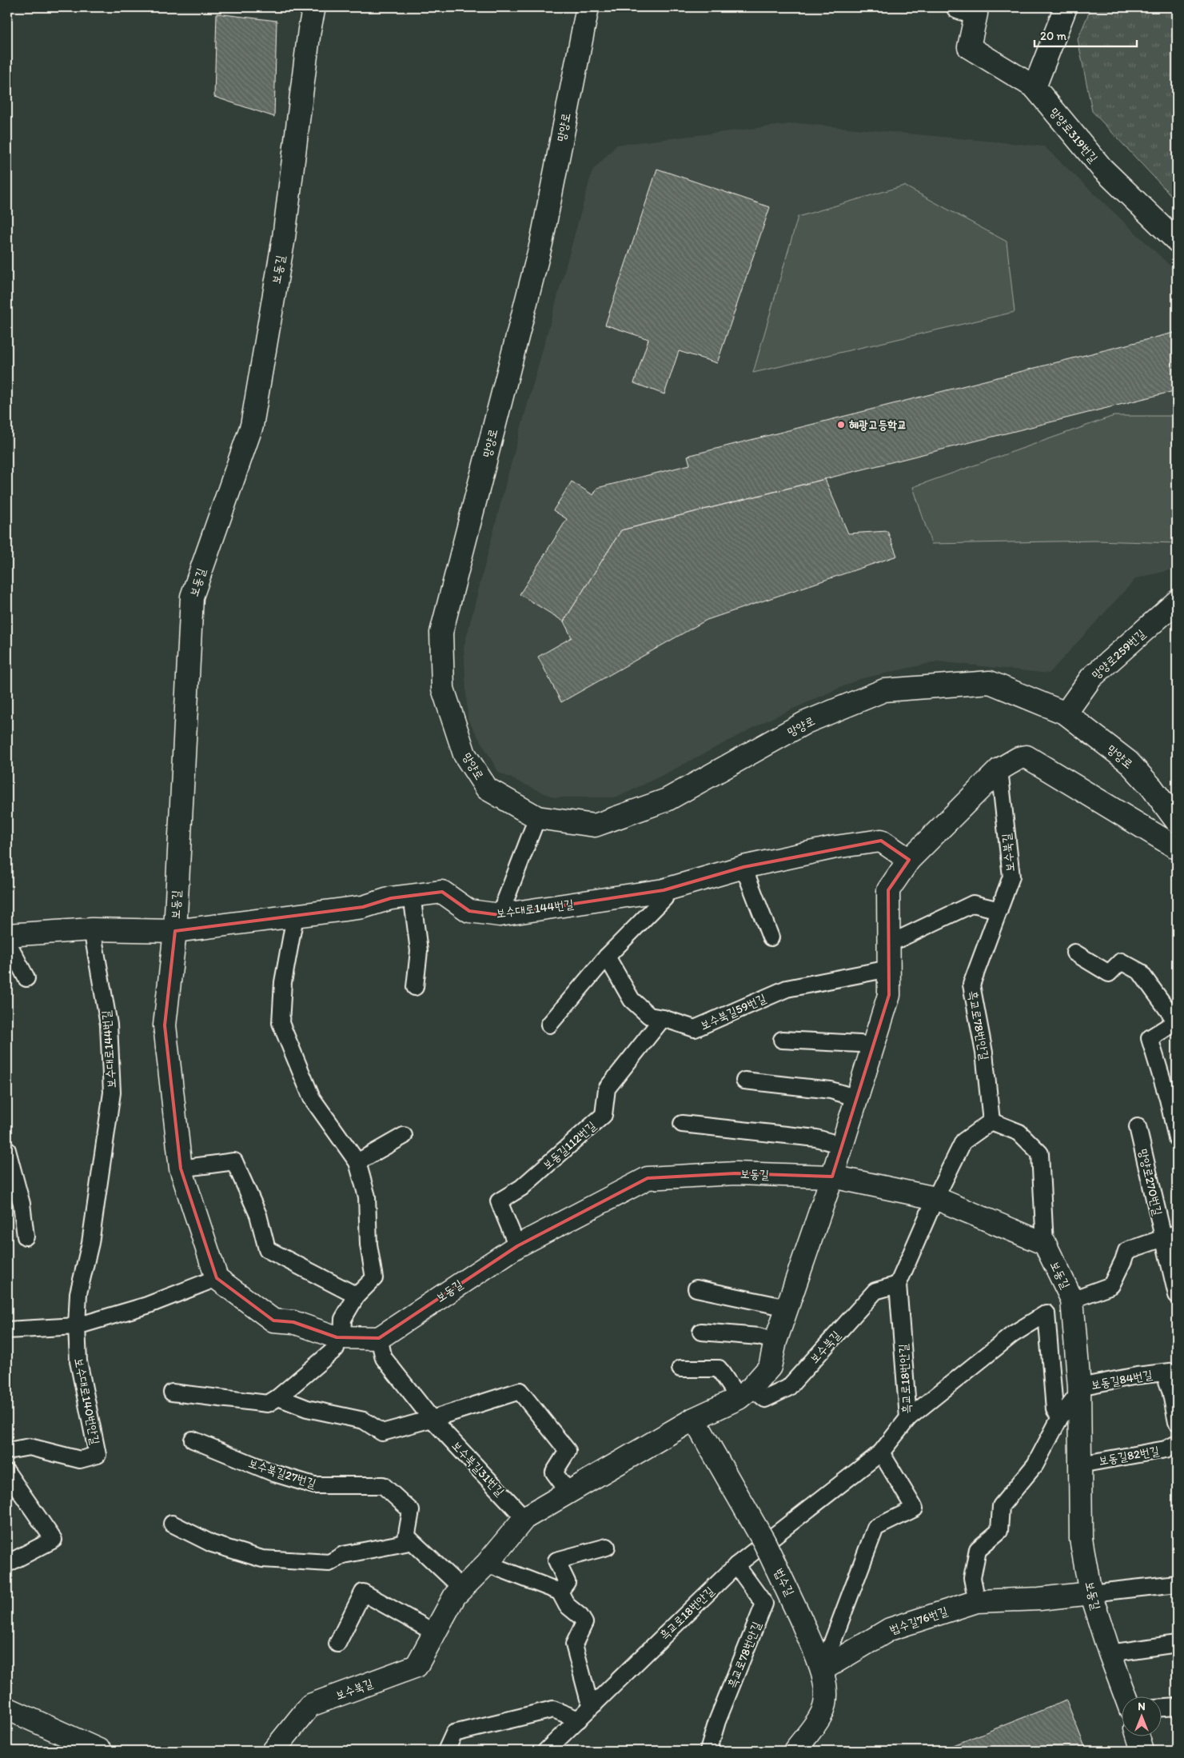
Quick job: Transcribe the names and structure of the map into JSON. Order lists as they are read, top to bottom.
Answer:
{
  "streets": {
    "street": [
      "망양로",
      "망양로319번길",
      "보동길",
      "망양로259번길",
      "보수북길",
      "보수대로144번길",
      "법수길",
      "법수길76번길"
    ],
    "lane": [
      "보수북길59번길",
      "흑교로78번안길",
      "보동길112번길",
      "망양로270번길",
      "흑교로18번안길",
      "보동길84번길",
      "보수대로140번안길",
      "보동길82번길",
      "보수북길31번길",
      "보수북길27번길"
    ]
  },
  "crossings": [
    ["망양로", "망양로259번길"],
    ["보동길", "보수북길"],
    ["보동길", "보수대로144번길"],
    ["보동길", "보동길112번길"],
    ["보동길", "흑교로18번안길"],
    ["보동길", "보동길84번길"],
    ["보동길", "보동길82번길"],
    ["보동길", "보수북길31번길"],
    ["보동길", "법수길76번길"],
    ["보수북길", "보수대로144번길"],
    ["보수북길", "보수북길59번길"],
    ["보수북길", "흑교로78번안길"],
    ["보수북길", "흑교로18번안길"],
    ["보수북길", "보수북길31번길"],
    ["보수북길", "법수길"],
    ["보수대로144번길", "보수대로140번안길"],
    ["보수북길59번길", "보동길112번길"],
    ["흑교로78번안길", "흑교로18번안길"],
    ["흑교로18번안길", "법수길"],
    ["법수길", "법수길76번길"]
  ],
  "places": ["혜광고등학교"],
  "scale_bar": "20 m",
  "north": "top"
}
